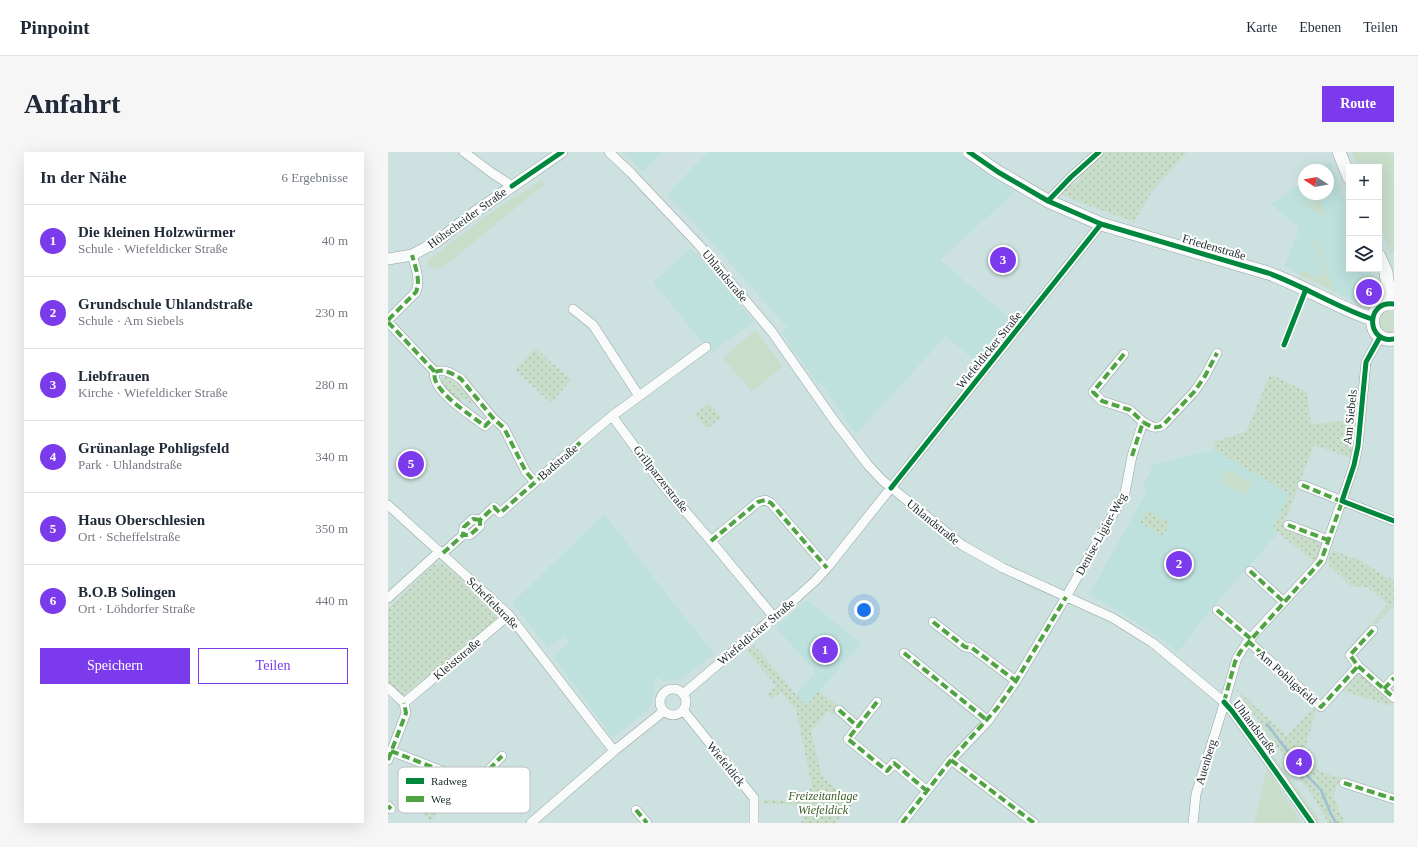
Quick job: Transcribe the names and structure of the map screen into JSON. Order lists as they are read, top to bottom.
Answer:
{
  "streets": {
    "main road": ["Friedenstraße"],
    "street": [
      "Höhscheider Straße",
      "Uhlandstraße",
      "Wiefeldicker Straße",
      "Am Siebels",
      "Badstraße",
      "Grillparzerstraße",
      "Denise-Ligier-Weg",
      "Scheffelstraße",
      "Kleiststraße",
      "Am Pohligsfeld",
      "Auenberg",
      "Wiefeldick"
    ]
  },
  "crossings": [
    ["Friedenstraße", "Wiefeldicker Straße"],
    ["Uhlandstraße", "Wiefeldicker Straße"],
    ["Uhlandstraße", "Am Siebels"],
    ["Uhlandstraße", "Denise-Ligier-Weg"],
    ["Uhlandstraße", "Auenberg"],
    ["Wiefeldicker Straße", "Grillparzerstraße"],
    ["Wiefeldicker Straße", "Wiefeldick"],
    ["Am Siebels", "Am Pohligsfeld"],
    ["Am Siebels", "Auenberg"],
    ["Badstraße", "Grillparzerstraße"],
    ["Badstraße", "Scheffelstraße"],
    ["Scheffelstraße", "Kleiststraße"]
  ],
  "parks": ["Freizeitanlage Wiefeldick"],
  "legend": ["Radweg", "Weg"],
  "north": "left",
  "page": {
    "header": "Pinpoint",
    "nav": ["Karte", "Ebenen", "Teilen"],
    "buttons": [
      "Route",
      ["Speichern", "Teilen"]
    ],
    "title": "Anfahrt",
    "heading": ["In der Nähe", "6 Ergebnisse"],
    "map_buttons": ["+", "−"],
    "list": [
      {
        "mark": "1",
        "name": "Die kleinen Holzwürmer",
        "note": "Schule · Wiefeldicker Straße",
        "value": "40 m"
      },
      {
        "mark": "2",
        "name": "Grundschule Uhlandstraße",
        "note": "Schule · Am Siebels",
        "value": "230 m"
      },
      {
        "mark": "3",
        "name": "Liebfrauen",
        "note": "Kirche · Wiefeldicker Straße",
        "value": "280 m"
      },
      {
        "mark": "4",
        "name": "Grünanlage Pohligsfeld",
        "note": "Park · Uhlandstraße",
        "value": "340 m"
      },
      {
        "mark": "5",
        "name": "Haus Oberschlesien",
        "note": "Ort · Scheffelstraße",
        "value": "350 m"
      },
      {
        "mark": "6",
        "name": "B.O.B Solingen",
        "note": "Ort · Löhdorfer Straße",
        "value": "440 m"
      }
    ],
    "pins": [
      "3",
      "6",
      "5",
      "2",
      "1",
      "4"
    ]
  }
}
